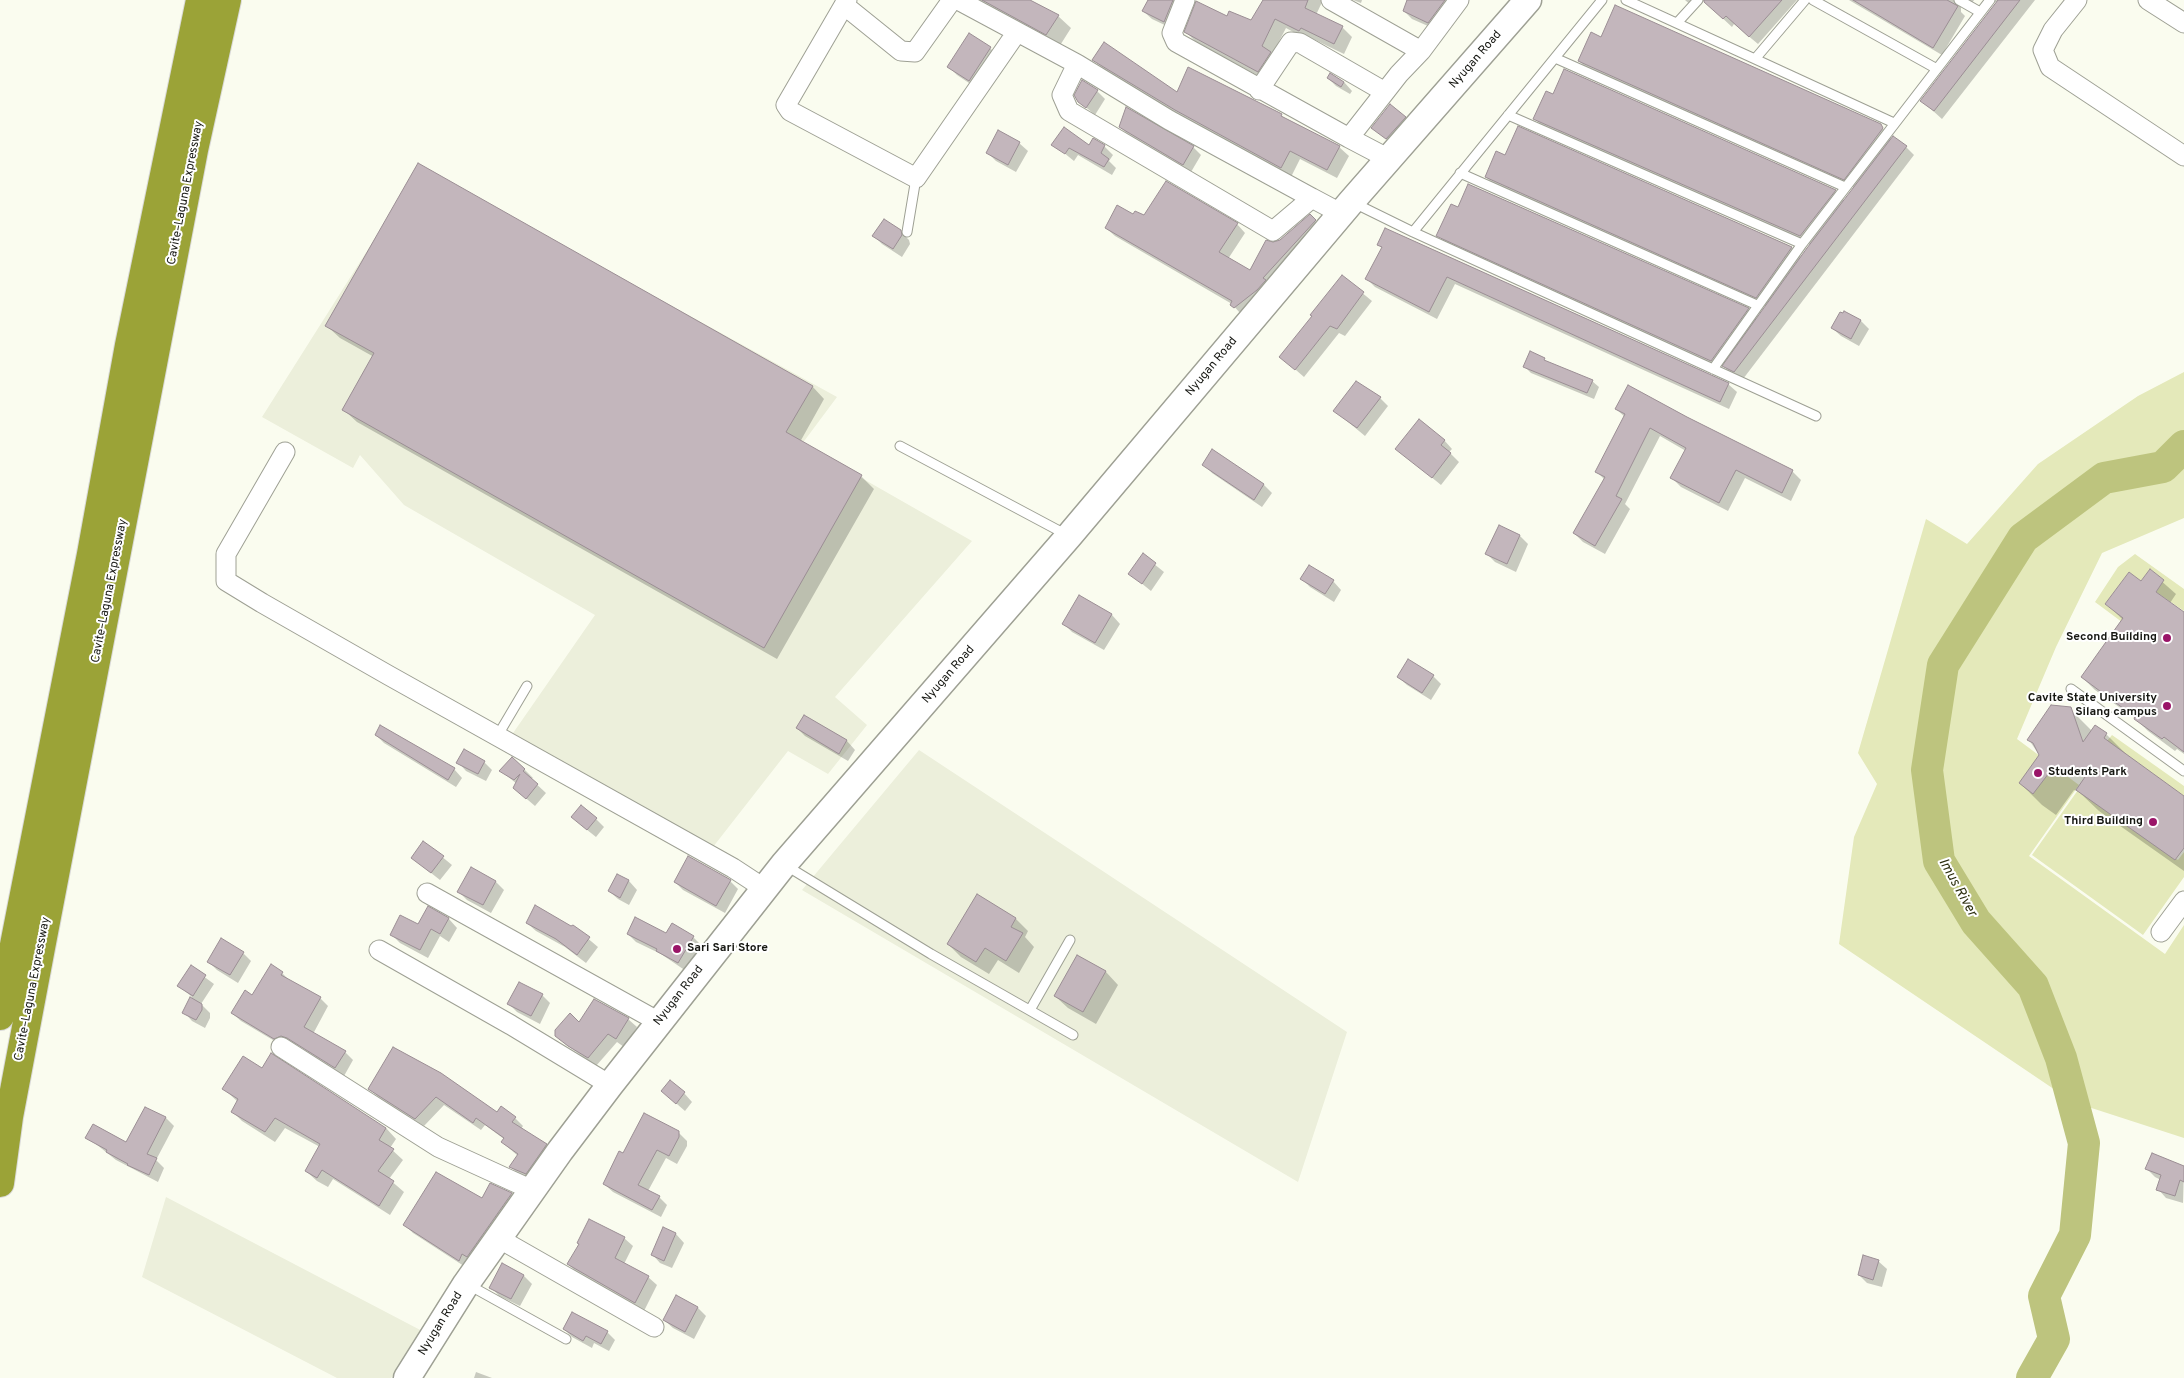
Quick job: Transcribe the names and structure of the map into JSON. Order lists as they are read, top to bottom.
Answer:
{
  "streets": {
    "highway": ["Cavite–Laguna Expressway"],
    "main road": ["Nyugan Road"]
  },
  "water": ["Imus River"],
  "places": [
    "Second Building",
    "Cavite State University Silang campus",
    "Students Park",
    "Third Building",
    "Sari Sari Store"
  ]
}
